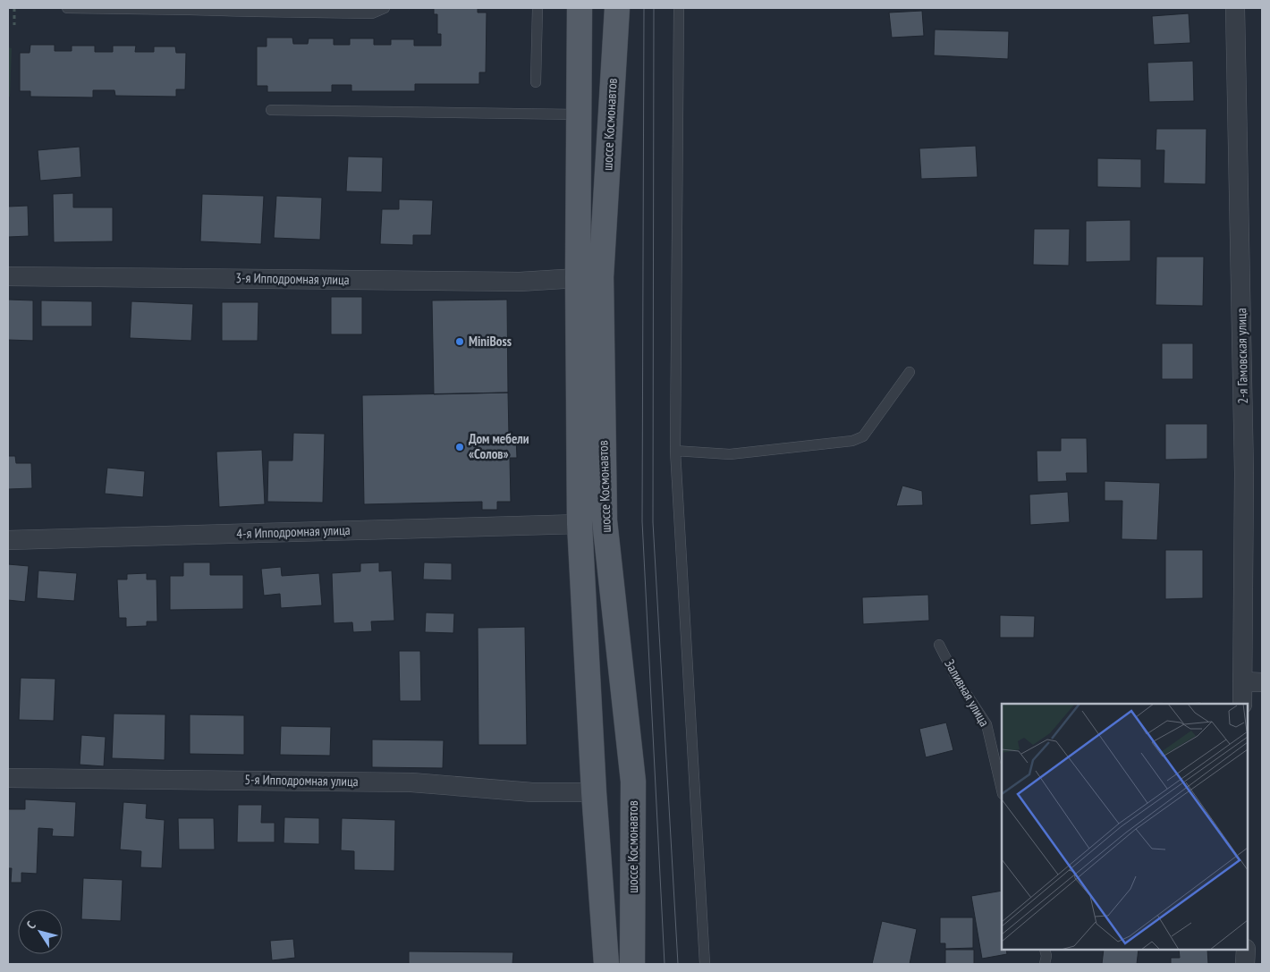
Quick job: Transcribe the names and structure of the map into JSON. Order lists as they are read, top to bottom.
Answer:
{
  "streets": {
    "main road": ["шоссе Космонавтов"],
    "street": [
      "3-я Ипподромная улица",
      "2-я Гамовская улица",
      "4-я Ипподромная улица",
      "5-я Ипподромная улица"
    ],
    "lane": ["Заливная улица"]
  },
  "crossings": [
    ["шоссе Космонавтов", "3-я Ипподромная улица"],
    ["шоссе Космонавтов", "4-я Ипподромная улица"],
    ["шоссе Космонавтов", "5-я Ипподромная улица"]
  ],
  "places": ["MiniBoss", "Дом мебели «Солов»"],
  "north": "top left"
}
